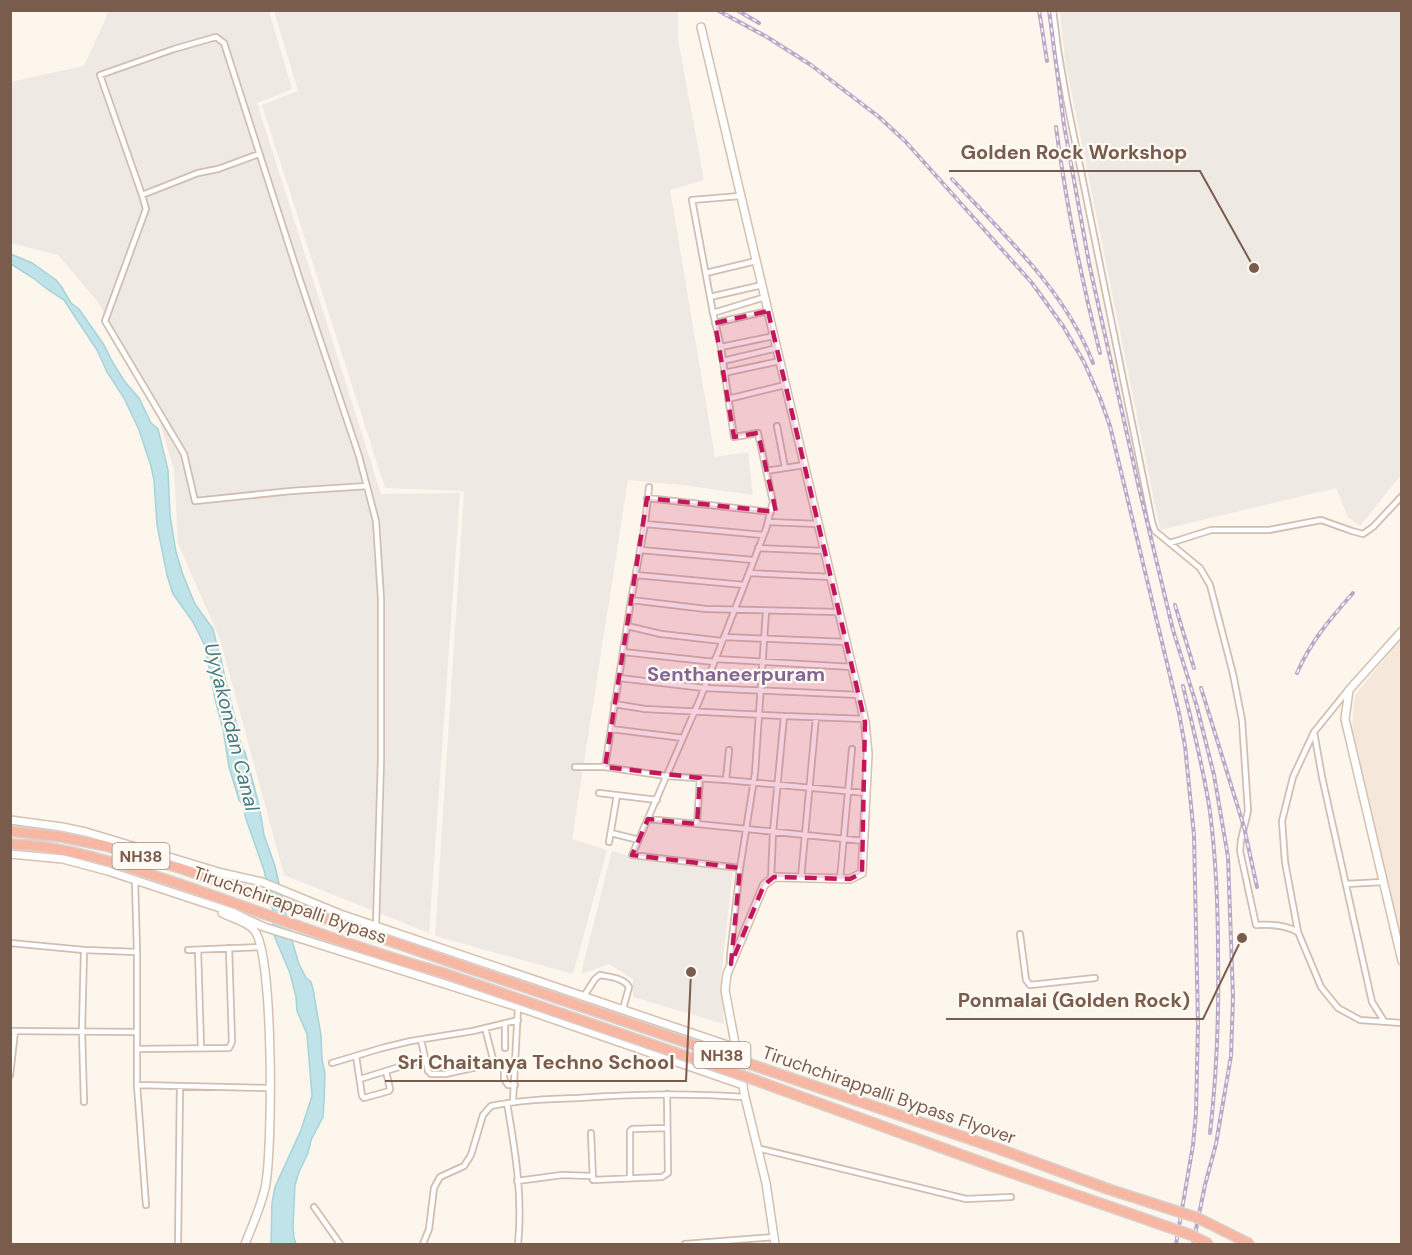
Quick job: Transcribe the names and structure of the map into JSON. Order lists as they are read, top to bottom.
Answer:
{
  "streets": {
    "highway": ["NH38", "Tiruchchirappalli Bypass", "Tiruchchirappalli Bypass Flyover"]
  },
  "crossings": [
    ["Tiruchchirappalli Bypass", "Tiruchchirappalli Bypass Flyover"]
  ],
  "districts": ["Senthaneerpuram"],
  "water": ["Uyyakondan Canal"],
  "places": ["Golden Rock Workshop", "Ponmalai (Golden Rock)", "Sri Chaitanya Techno School"]
}
